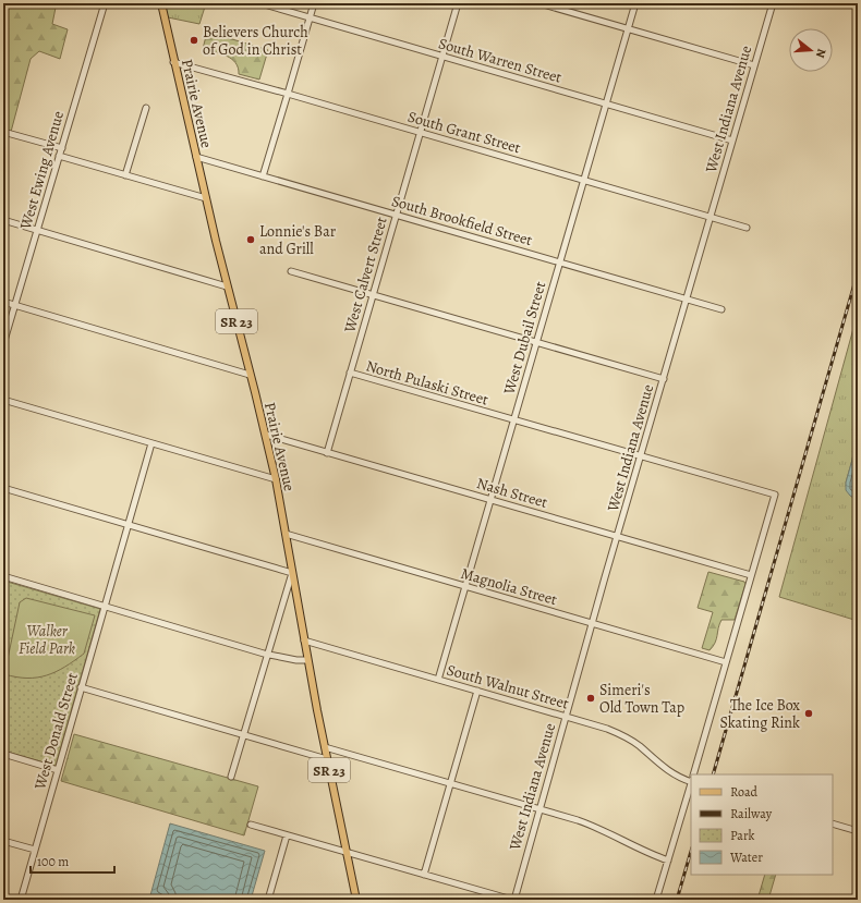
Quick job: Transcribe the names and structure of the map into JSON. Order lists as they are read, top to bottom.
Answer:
{
  "streets": {
    "main road": ["Prairie Avenue", "SR 23"],
    "street": [
      "South Warren Street",
      "West Indiana Avenue",
      "South Grant Street",
      "West Ewing Avenue",
      "South Brookfield Street",
      "West Calvert Street",
      "West Dubail Street",
      "North Pulaski Street",
      "Nash Street",
      "Magnolia Street",
      "South Walnut Street",
      "West Donald Street"
    ]
  },
  "crossings": [
    ["South Warren Street", "West Indiana Avenue"],
    ["South Warren Street", "West Calvert Street"],
    ["South Warren Street", "West Dubail Street"],
    ["Prairie Avenue", "South Grant Street"],
    ["Prairie Avenue", "South Brookfield Street"],
    ["Prairie Avenue", "Nash Street"],
    ["Prairie Avenue", "Magnolia Street"],
    ["Prairie Avenue", "South Walnut Street"],
    ["West Indiana Avenue", "South Grant Street"],
    ["West Indiana Avenue", "South Brookfield Street"],
    ["West Indiana Avenue", "North Pulaski Street"],
    ["West Indiana Avenue", "Nash Street"],
    ["West Indiana Avenue", "Magnolia Street"],
    ["West Indiana Avenue", "South Walnut Street"],
    ["South Grant Street", "West Calvert Street"],
    ["South Grant Street", "West Dubail Street"],
    ["South Brookfield Street", "West Calvert Street"],
    ["South Brookfield Street", "West Dubail Street"],
    ["West Calvert Street", "North Pulaski Street"],
    ["West Calvert Street", "Nash Street"],
    ["West Dubail Street", "North Pulaski Street"],
    ["West Dubail Street", "Nash Street"],
    ["West Dubail Street", "Magnolia Street"],
    ["West Dubail Street", "South Walnut Street"],
    ["North Pulaski Street", "Nash Street"]
  ],
  "parks": ["Walker Field Park"],
  "places": [
    "Believers Church of God in Christ",
    "Lonnie's Bar and Grill",
    "Simeri's Old Town Tap",
    "The Ice Box Skating Rink"
  ],
  "legend": [
    "Road",
    "Railway",
    "Park",
    "Water"
  ],
  "scale_bar": "100 m",
  "north": "right"
}
